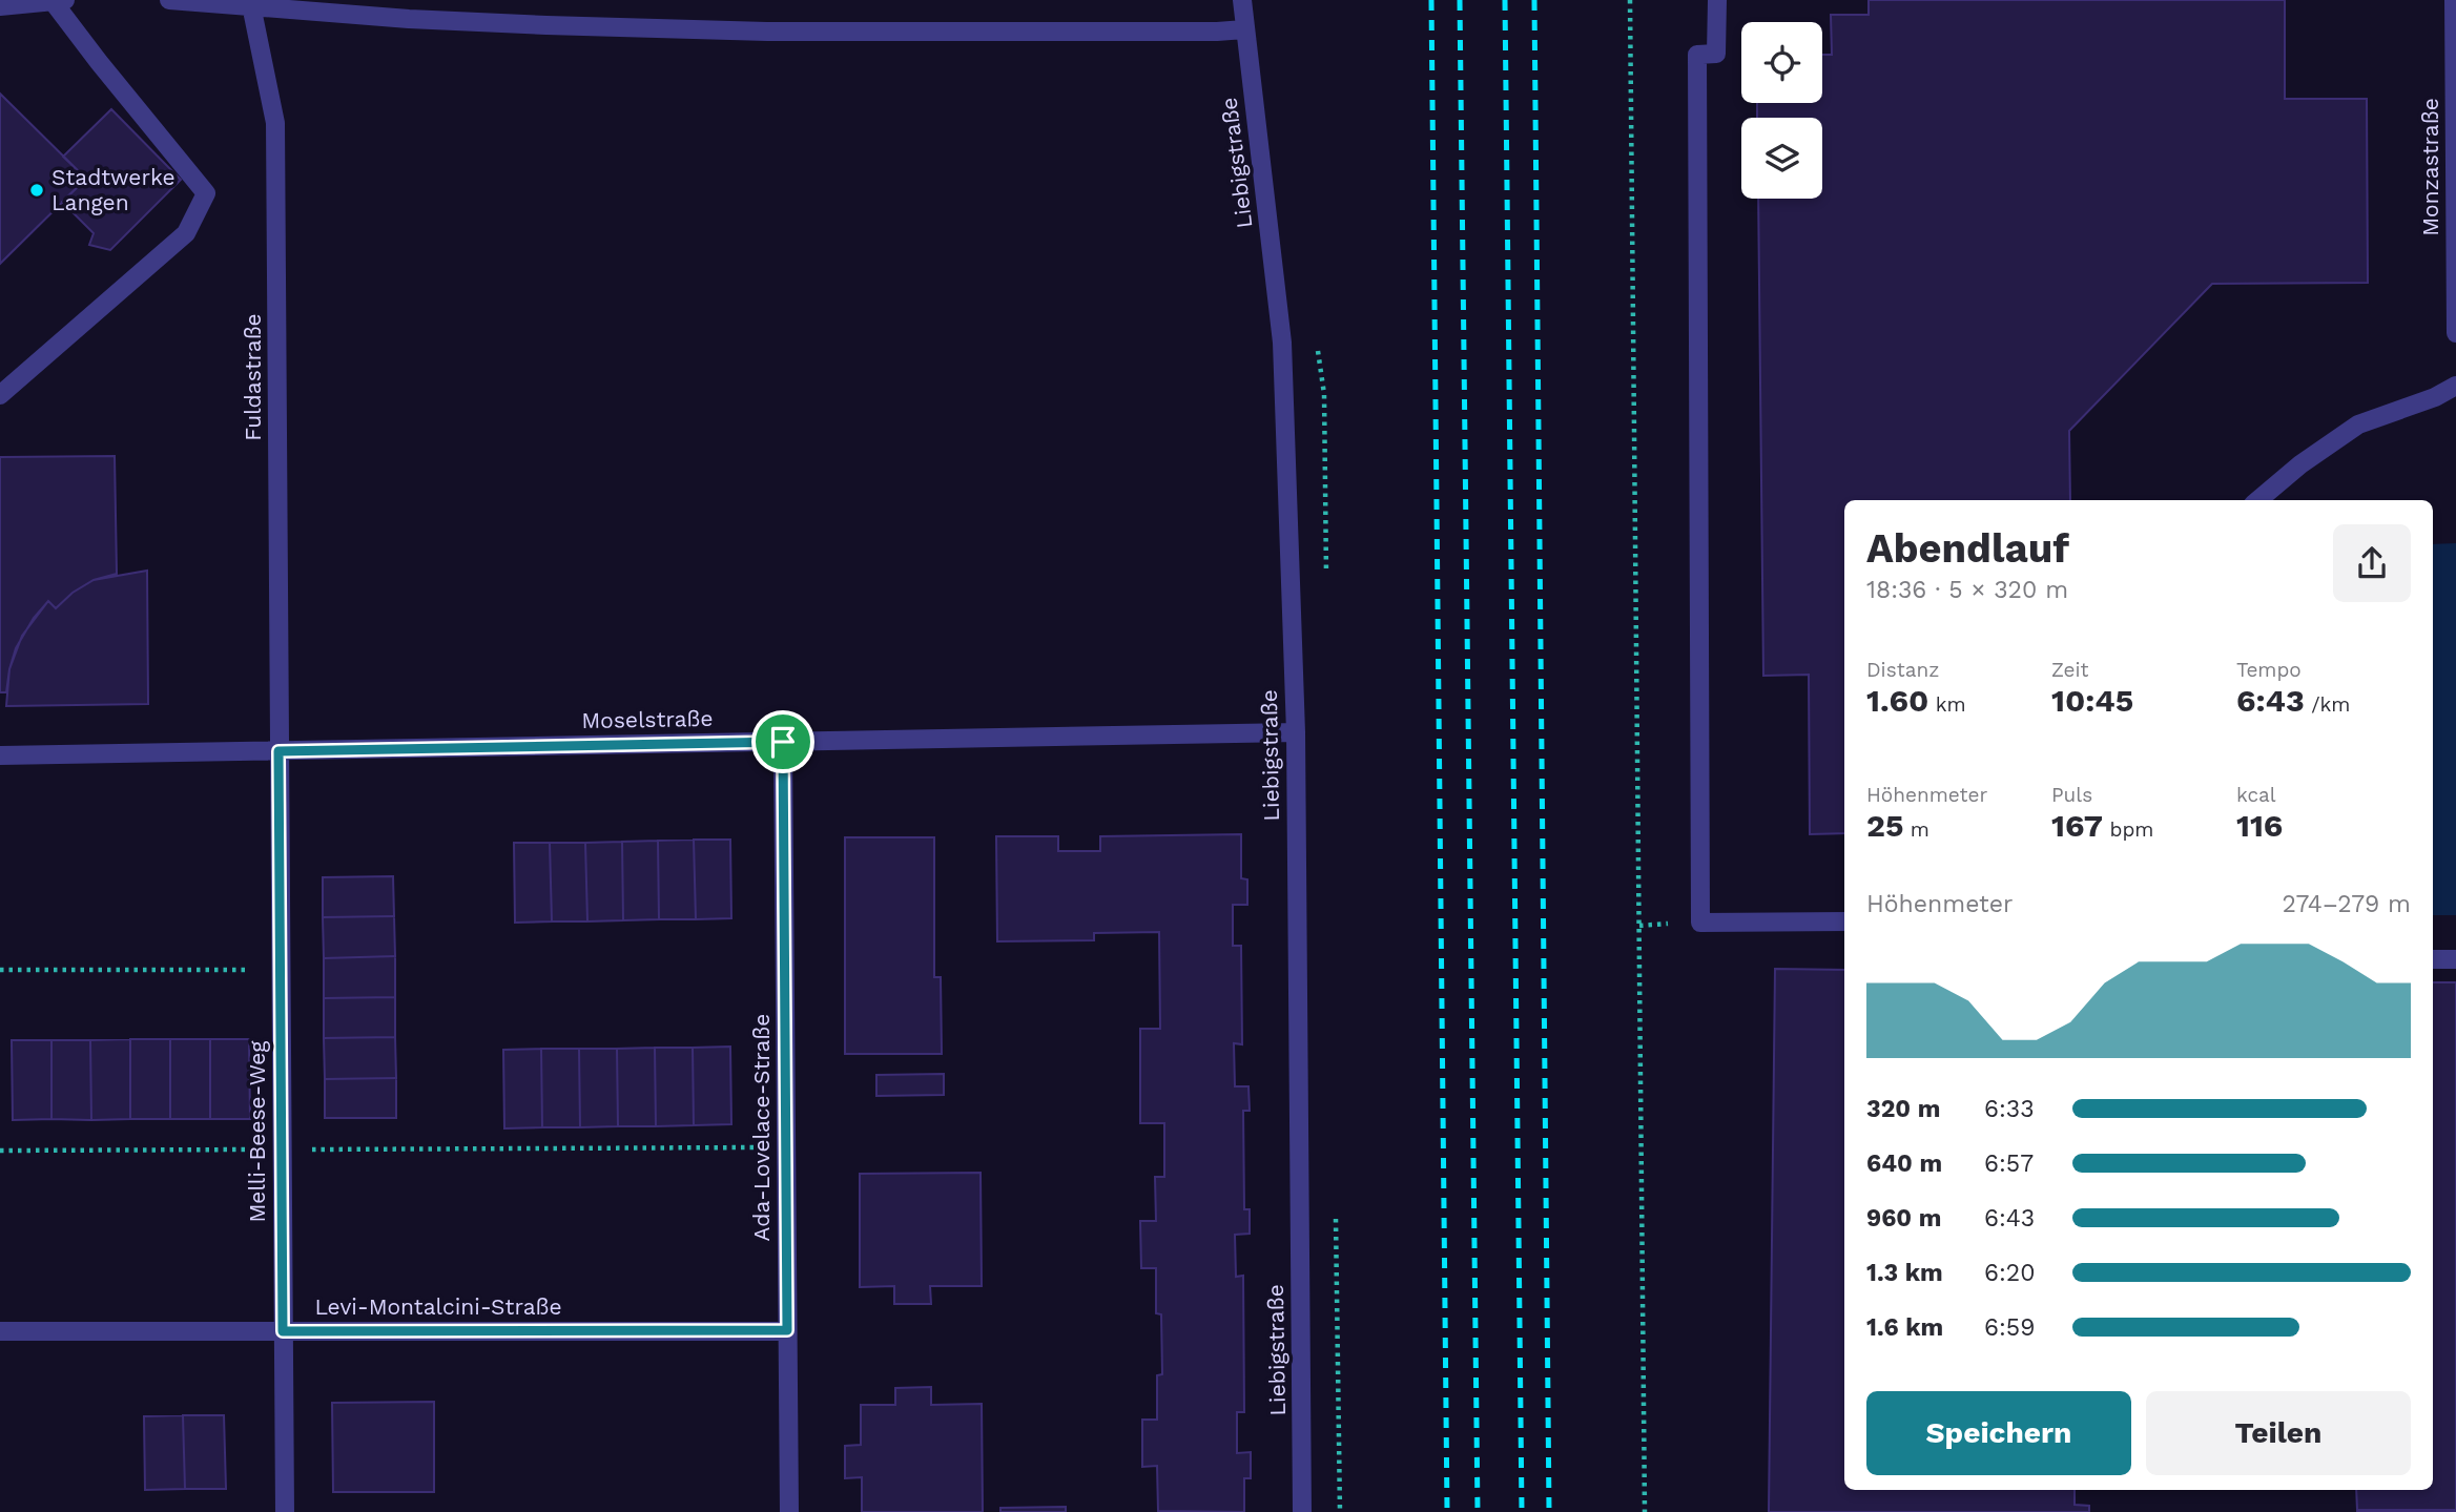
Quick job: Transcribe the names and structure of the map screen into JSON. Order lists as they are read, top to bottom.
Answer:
{
  "streets": {
    "street": [
      "Liebigstraße",
      "Monzastraße",
      "Fuldastraße",
      "Moselstraße",
      "Ada-Lovelace-Straße",
      "Melli-Beese-Weg",
      "Levi-Montalcini-Straße"
    ]
  },
  "crossings": [
    ["Liebigstraße", "Moselstraße"],
    ["Fuldastraße", "Moselstraße"],
    ["Fuldastraße", "Melli-Beese-Weg"],
    ["Moselstraße", "Ada-Lovelace-Straße"],
    ["Moselstraße", "Melli-Beese-Weg"],
    ["Ada-Lovelace-Straße", "Levi-Montalcini-Straße"],
    ["Melli-Beese-Weg", "Levi-Montalcini-Straße"]
  ],
  "places": ["Stadtwerke Langen"],
  "page": {
    "heading": ["Abendlauf", "18:36 · 5 × 320 m"],
    "stats": [
      ["Distanz", "1.60 km"],
      ["Zeit", "10:45"],
      ["Tempo", "6:43 /km"],
      ["Höhenmeter", "25 m"],
      ["Puls", "167 bpm"],
      ["kcal", "116"]
    ],
    "chart": ["Höhenmeter", "274–279 m"],
    "list": [
      {
        "name": "320 m",
        "note": "6:33"
      },
      {
        "name": "640 m",
        "note": "6:57"
      },
      {
        "name": "960 m",
        "note": "6:43"
      },
      {
        "name": "1.3 km",
        "note": "6:20"
      },
      {
        "name": "1.6 km",
        "note": "6:59"
      }
    ],
    "buttons": ["Speichern", "Teilen"]
  }
}
